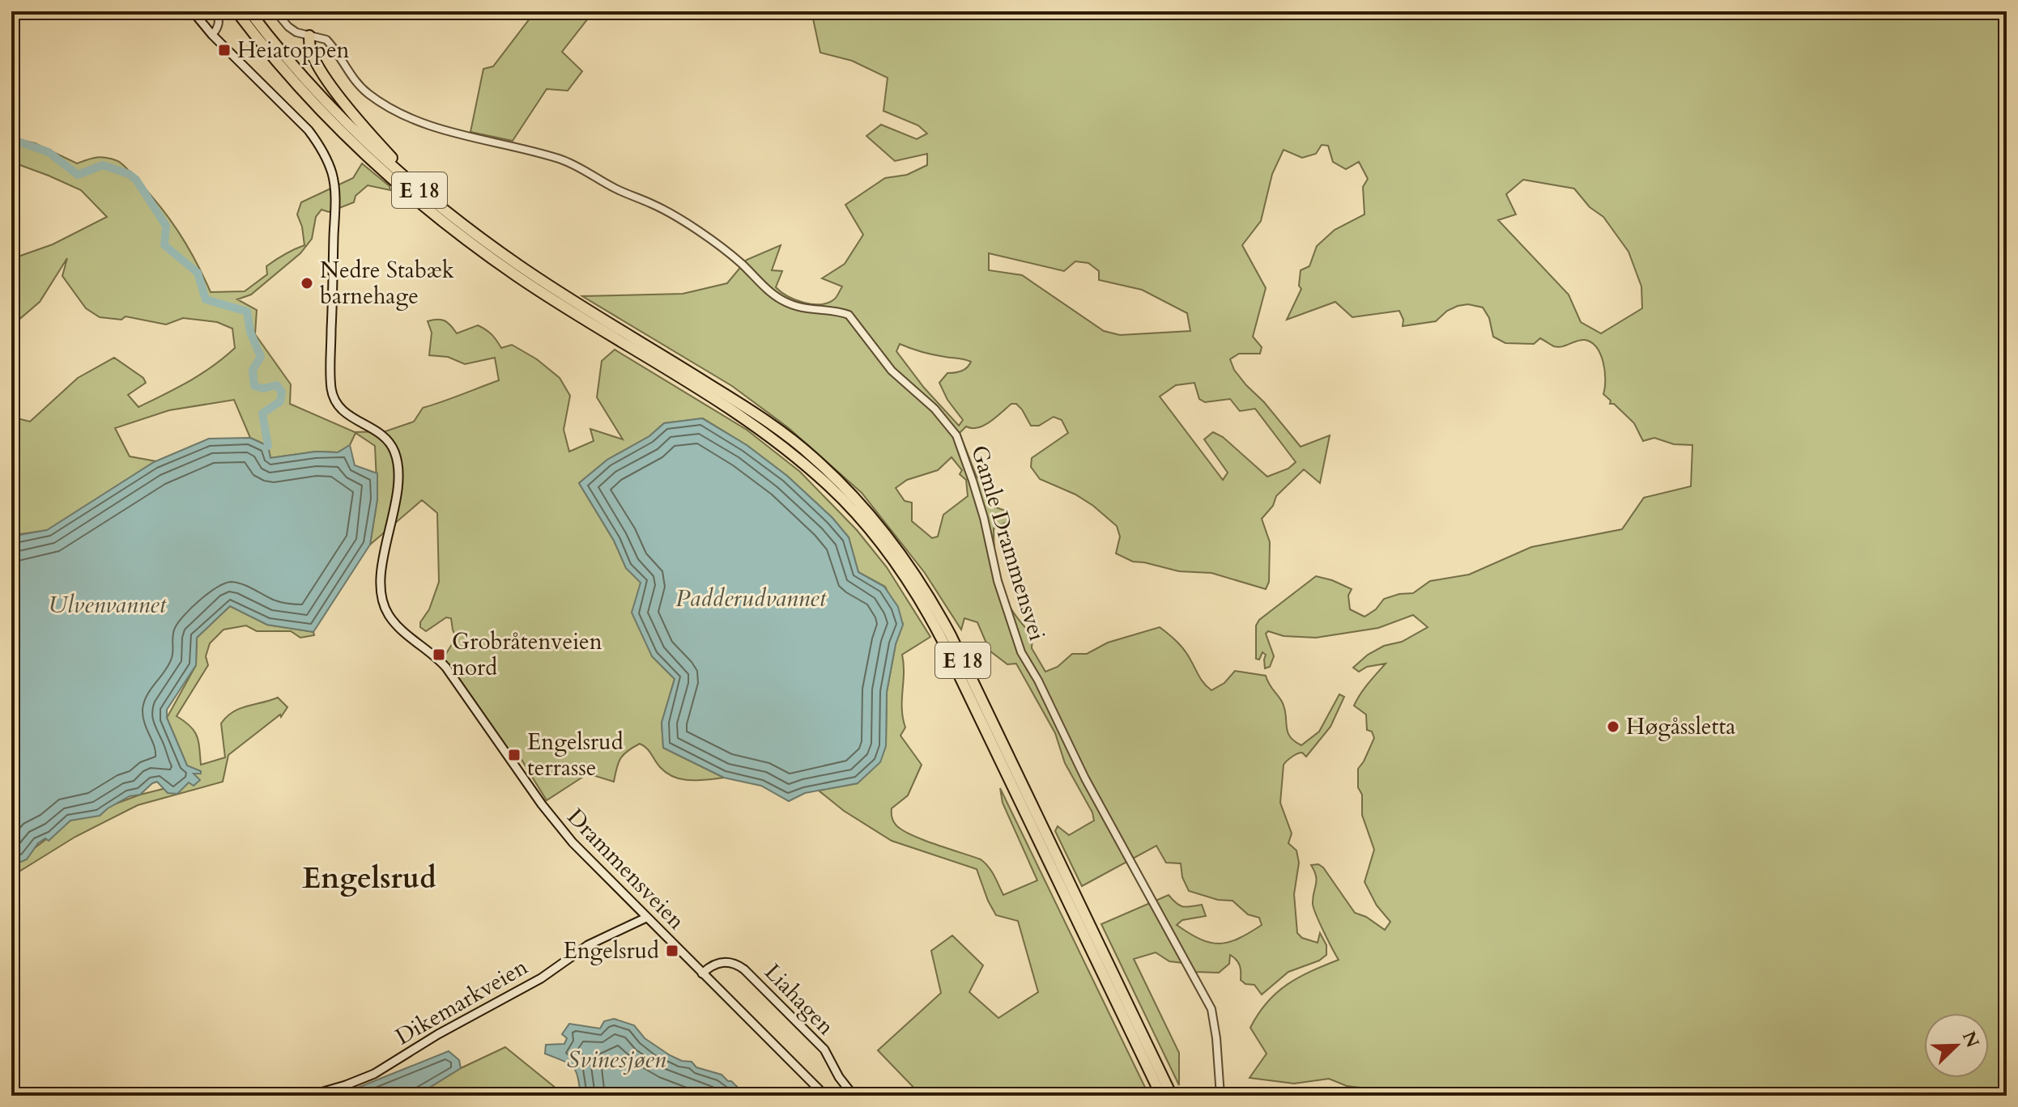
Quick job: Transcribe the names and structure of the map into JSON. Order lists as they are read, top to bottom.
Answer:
{
  "streets": {
    "highway": ["E 18"],
    "main road": ["Drammensveien", "Liahagen", "Dikemarkveien"],
    "street": ["Gamle Drammensvei"]
  },
  "crossings": [
    ["E 18", "Gamle Drammensvei"],
    ["Drammensveien", "Liahagen"],
    ["Drammensveien", "Dikemarkveien"]
  ],
  "districts": ["Engelsrud"],
  "water": ["Padderudvannet", "Ulvenvannet", "Svinesjøen"],
  "places": {
    "transit": [
      "Heiatoppen",
      "Grobråtenveien nord",
      "Engelsrud terrasse",
      "Engelsrud"
    ],
    "other": ["Nedre Stabæk barnehage", "Høgåssletta"]
  },
  "north": "top right"
}
